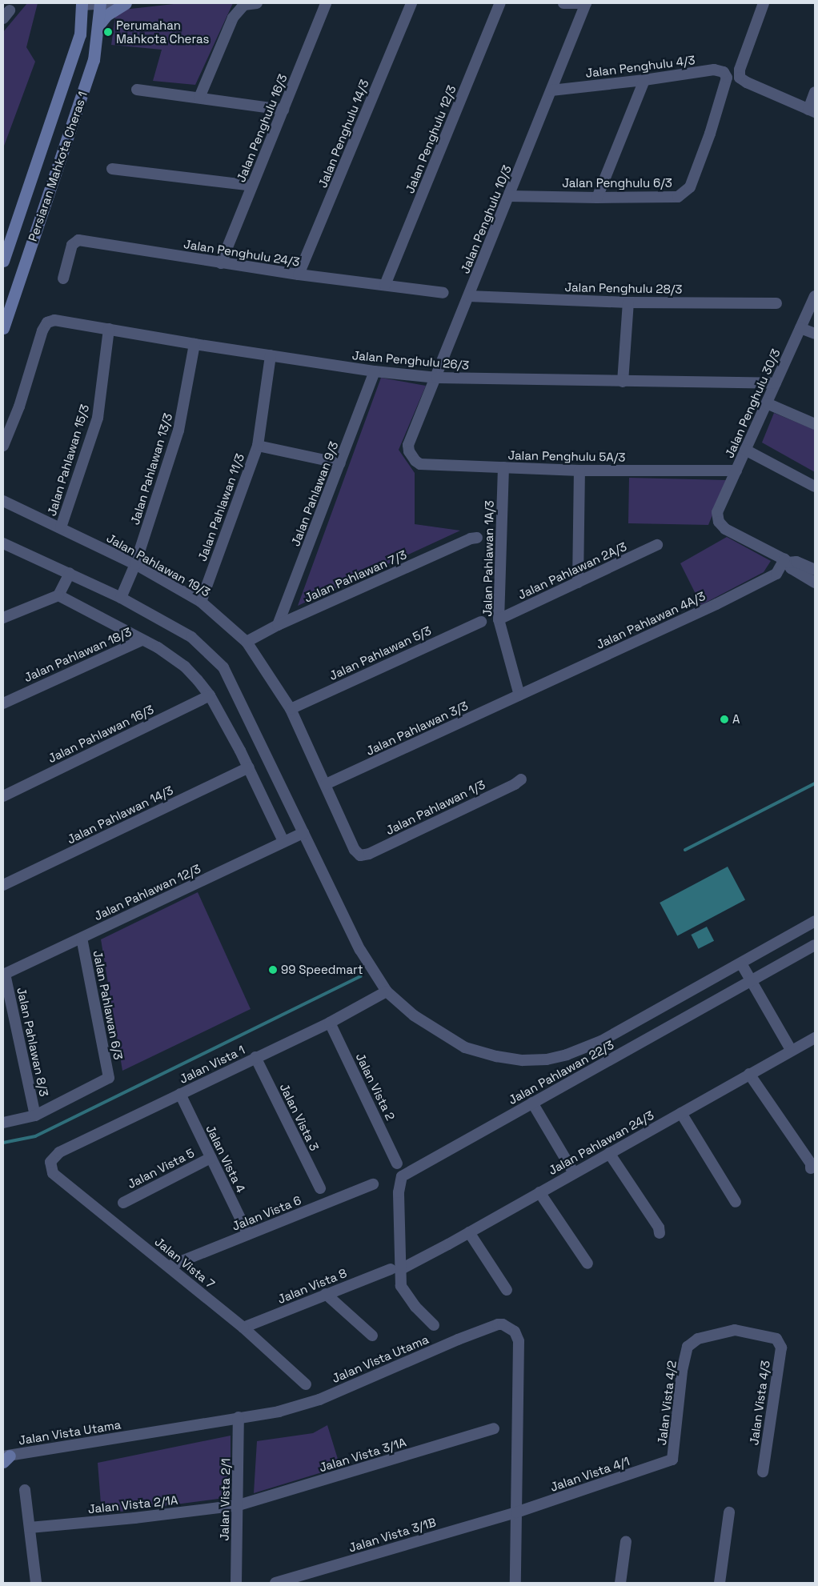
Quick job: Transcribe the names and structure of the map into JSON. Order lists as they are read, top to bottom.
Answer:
{
  "streets": {
    "main road": ["Persiaran Mahkota Cheras 1"],
    "street": [
      "Jalan Penghulu 4/3",
      "Jalan Penghulu 16/3",
      "Jalan Penghulu 14/3",
      "Jalan Penghulu 12/3",
      "Jalan Penghulu 6/3",
      "Jalan Penghulu 10/3",
      "Jalan Penghulu 24/3",
      "Jalan Penghulu 28/3",
      "Jalan Penghulu 26/3",
      "Jalan Penghulu 30/3",
      "Jalan Penghulu 5A/3",
      "Jalan Pahlawan 15/3",
      "Jalan Pahlawan 13/3",
      "Jalan Pahlawan 9/3",
      "Jalan Pahlawan 11/3",
      "Jalan Pahlawan 1A/3",
      "Jalan Pahlawan 19/3",
      "Jalan Pahlawan 2A/3",
      "Jalan Pahlawan 7/3",
      "Jalan Pahlawan 4A/3",
      "Jalan Pahlawan 5/3",
      "Jalan Pahlawan 18/3",
      "Jalan Pahlawan 3/3",
      "Jalan Pahlawan 16/3",
      "Jalan Pahlawan 1/3",
      "Jalan Pahlawan 14/3",
      "Jalan Pahlawan 12/3",
      "Jalan Pahlawan 6/3",
      "Jalan Pahlawan 8/3",
      "Jalan Vista 1",
      "Jalan Pahlawan 22/3",
      "Jalan Vista 2",
      "Jalan Vista 3",
      "Jalan Pahlawan 24/3",
      "Jalan Vista 4",
      "Jalan Vista 5",
      "Jalan Vista 6",
      "Jalan Vista 7",
      "Jalan Vista 8",
      "Jalan Vista Utama",
      "Jalan Vista 4/2",
      "Jalan Vista 4/3",
      "Jalan Vista 3/1A",
      "Jalan Vista 4/1",
      "Jalan Vista 2/1",
      "Jalan Vista 2/1A",
      "Jalan Vista 3/1B"
    ]
  },
  "crossings": [
    ["Jalan Penghulu 4/3", "Jalan Penghulu 6/3"],
    ["Jalan Penghulu 4/3", "Jalan Penghulu 10/3"],
    ["Jalan Penghulu 16/3", "Jalan Penghulu 24/3"],
    ["Jalan Penghulu 14/3", "Jalan Penghulu 24/3"],
    ["Jalan Penghulu 12/3", "Jalan Penghulu 24/3"],
    ["Jalan Penghulu 6/3", "Jalan Penghulu 10/3"],
    ["Jalan Penghulu 10/3", "Jalan Penghulu 28/3"],
    ["Jalan Penghulu 10/3", "Jalan Penghulu 26/3"],
    ["Jalan Penghulu 10/3", "Jalan Penghulu 5A/3"],
    ["Jalan Penghulu 26/3", "Jalan Penghulu 30/3"],
    ["Jalan Penghulu 26/3", "Jalan Pahlawan 15/3"],
    ["Jalan Penghulu 26/3", "Jalan Pahlawan 13/3"],
    ["Jalan Penghulu 26/3", "Jalan Pahlawan 9/3"],
    ["Jalan Penghulu 26/3", "Jalan Pahlawan 11/3"],
    ["Jalan Penghulu 30/3", "Jalan Penghulu 5A/3"],
    ["Jalan Penghulu 30/3", "Jalan Pahlawan 4A/3"],
    ["Jalan Penghulu 5A/3", "Jalan Pahlawan 1A/3"],
    ["Jalan Pahlawan 15/3", "Jalan Pahlawan 19/3"],
    ["Jalan Pahlawan 13/3", "Jalan Pahlawan 19/3"],
    ["Jalan Pahlawan 9/3", "Jalan Pahlawan 7/3"],
    ["Jalan Pahlawan 11/3", "Jalan Pahlawan 19/3"],
    ["Jalan Pahlawan 1A/3", "Jalan Pahlawan 2A/3"],
    ["Jalan Pahlawan 1A/3", "Jalan Pahlawan 4A/3"],
    ["Jalan Pahlawan 1A/3", "Jalan Pahlawan 3/3"],
    ["Jalan Pahlawan 19/3", "Jalan Pahlawan 7/3"],
    ["Jalan Pahlawan 19/3", "Jalan Pahlawan 5/3"],
    ["Jalan Pahlawan 19/3", "Jalan Pahlawan 3/3"],
    ["Jalan Pahlawan 19/3", "Jalan Pahlawan 1/3"],
    ["Jalan Pahlawan 4A/3", "Jalan Pahlawan 3/3"],
    ["Jalan Pahlawan 12/3", "Jalan Pahlawan 6/3"],
    ["Jalan Pahlawan 12/3", "Jalan Pahlawan 8/3"],
    ["Jalan Pahlawan 6/3", "Jalan Pahlawan 8/3"],
    ["Jalan Vista 1", "Jalan Vista 2"],
    ["Jalan Vista 1", "Jalan Vista 3"],
    ["Jalan Vista 1", "Jalan Vista 4"],
    ["Jalan Vista 1", "Jalan Vista 7"],
    ["Jalan Pahlawan 22/3", "Jalan Pahlawan 24/3"],
    ["Jalan Pahlawan 22/3", "Jalan Vista 8"],
    ["Jalan Pahlawan 24/3", "Jalan Vista 8"],
    ["Jalan Vista 4", "Jalan Vista 5"],
    ["Jalan Vista 4", "Jalan Vista 6"],
    ["Jalan Vista 6", "Jalan Vista 7"],
    ["Jalan Vista 7", "Jalan Vista 8"],
    ["Jalan Vista Utama", "Jalan Vista 4/1"],
    ["Jalan Vista Utama", "Jalan Vista 2/1"],
    ["Jalan Vista Utama", "Jalan Vista 3/1B"],
    ["Jalan Vista 4/2", "Jalan Vista 4/3"],
    ["Jalan Vista 4/2", "Jalan Vista 4/1"],
    ["Jalan Vista 3/1A", "Jalan Vista 2/1"],
    ["Jalan Vista 3/1A", "Jalan Vista 2/1A"],
    ["Jalan Vista 4/1", "Jalan Vista 3/1B"],
    ["Jalan Vista 2/1", "Jalan Vista 2/1A"]
  ],
  "places": ["Perumahan Mahkota Cheras", "A", "99 Speedmart"]
}
